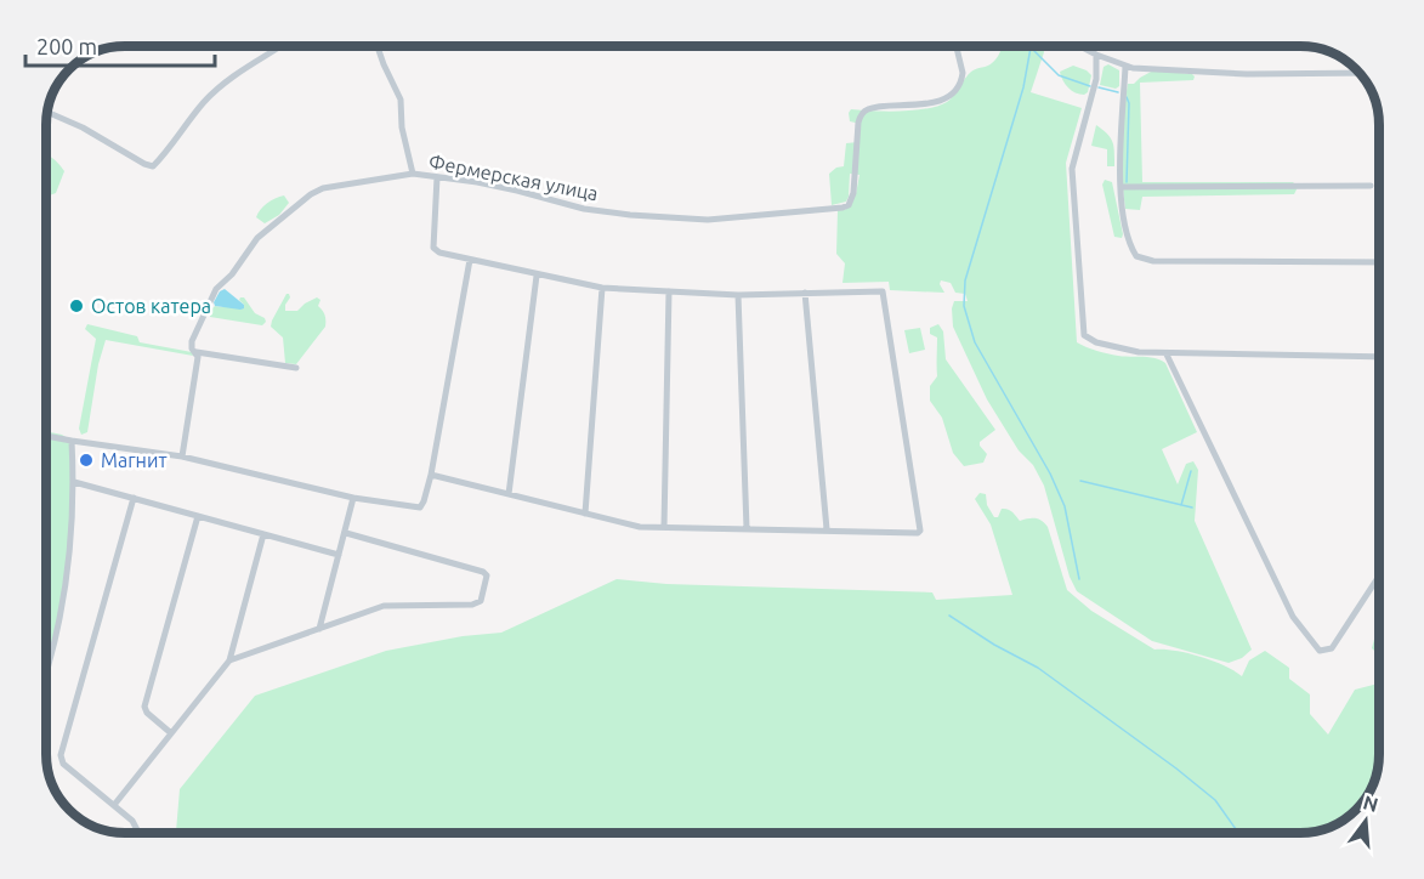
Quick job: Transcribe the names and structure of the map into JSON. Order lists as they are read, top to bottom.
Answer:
{
  "streets": {
    "street": ["Фермерская улица"]
  },
  "places": ["Остов катера", "Магнит"],
  "scale_bar": "200 m",
  "north": "top"
}
